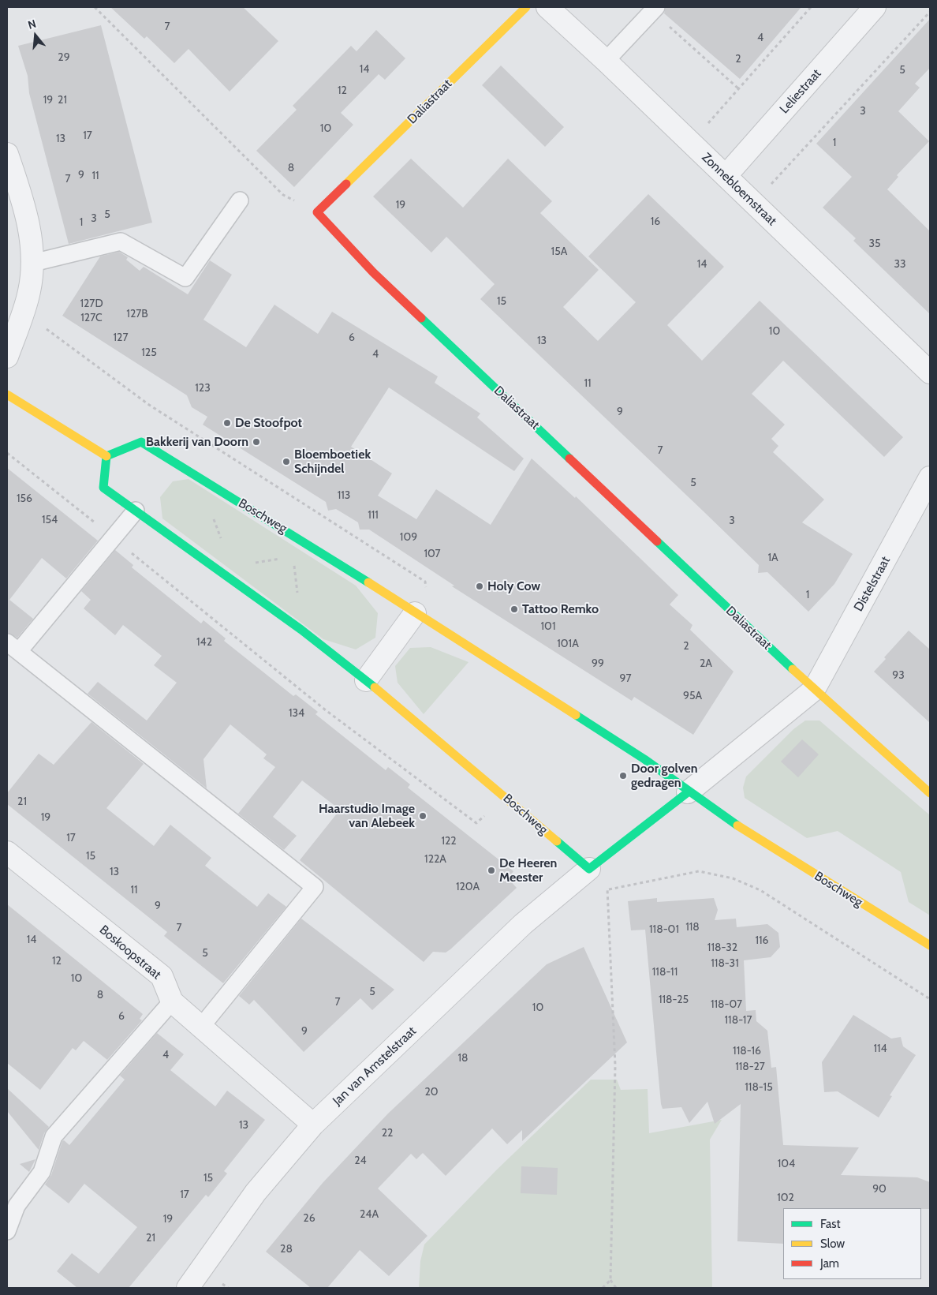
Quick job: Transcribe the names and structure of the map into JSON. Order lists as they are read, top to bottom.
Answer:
{
  "streets": {
    "street": [
      "Leliestraat",
      "Daliastraat",
      "Zonnebloemstraat",
      "Boschweg",
      "Distelstraat",
      "Boskoopstraat",
      "Jan van Amstelstraat"
    ]
  },
  "crossings": [
    ["Leliestraat", "Zonnebloemstraat"],
    ["Daliastraat", "Distelstraat"],
    ["Boschweg", "Jan van Amstelstraat"],
    ["Boskoopstraat", "Jan van Amstelstraat"]
  ],
  "places": [
    "De Stoofpot",
    "Bakkerij van Doorn",
    "Bloemboetiek Schijndel",
    "Holy Cow",
    "Tattoo Remko",
    "Door golven gedragen",
    "Haarstudio Image van Alebeek",
    "De Heeren Meester"
  ],
  "house_numbers": [
    "7",
    "4",
    "29",
    "2",
    "14",
    "5",
    "12",
    "19",
    "21",
    "3",
    "10",
    "17",
    "13",
    "1",
    "8",
    "9",
    "11",
    "7",
    "19",
    "5",
    "3",
    "16",
    "1",
    "35",
    "15A",
    "14",
    "33",
    "15",
    "127D",
    "127B",
    "127C",
    "10",
    "127",
    "6",
    "13",
    "125",
    "4",
    "11",
    "123",
    "9",
    "7",
    "5",
    "113",
    "156",
    "111",
    "154",
    "3",
    "109",
    "107",
    "1A",
    "1",
    "101",
    "142",
    "101A",
    "2",
    "99",
    "2A",
    "93",
    "97",
    "95A",
    "134",
    "21",
    "19",
    "17",
    "122",
    "15",
    "122A",
    "13",
    "120A",
    "11",
    "9",
    "118",
    "7",
    "118-01",
    "14",
    "116",
    "118-32",
    "5",
    "12",
    "118-31",
    "118-11",
    "10",
    "5",
    "8",
    "118-25",
    "7",
    "118-07",
    "10",
    "6",
    "118-17",
    "9",
    "114",
    "118-16",
    "4",
    "18",
    "118-27",
    "118-15",
    "20",
    "13",
    "22",
    "24",
    "104",
    "15",
    "90",
    "17",
    "102",
    "24A",
    "26",
    "19",
    "21",
    "28"
  ],
  "legend": ["Fast", "Slow", "Jam"],
  "north": "top"
}
